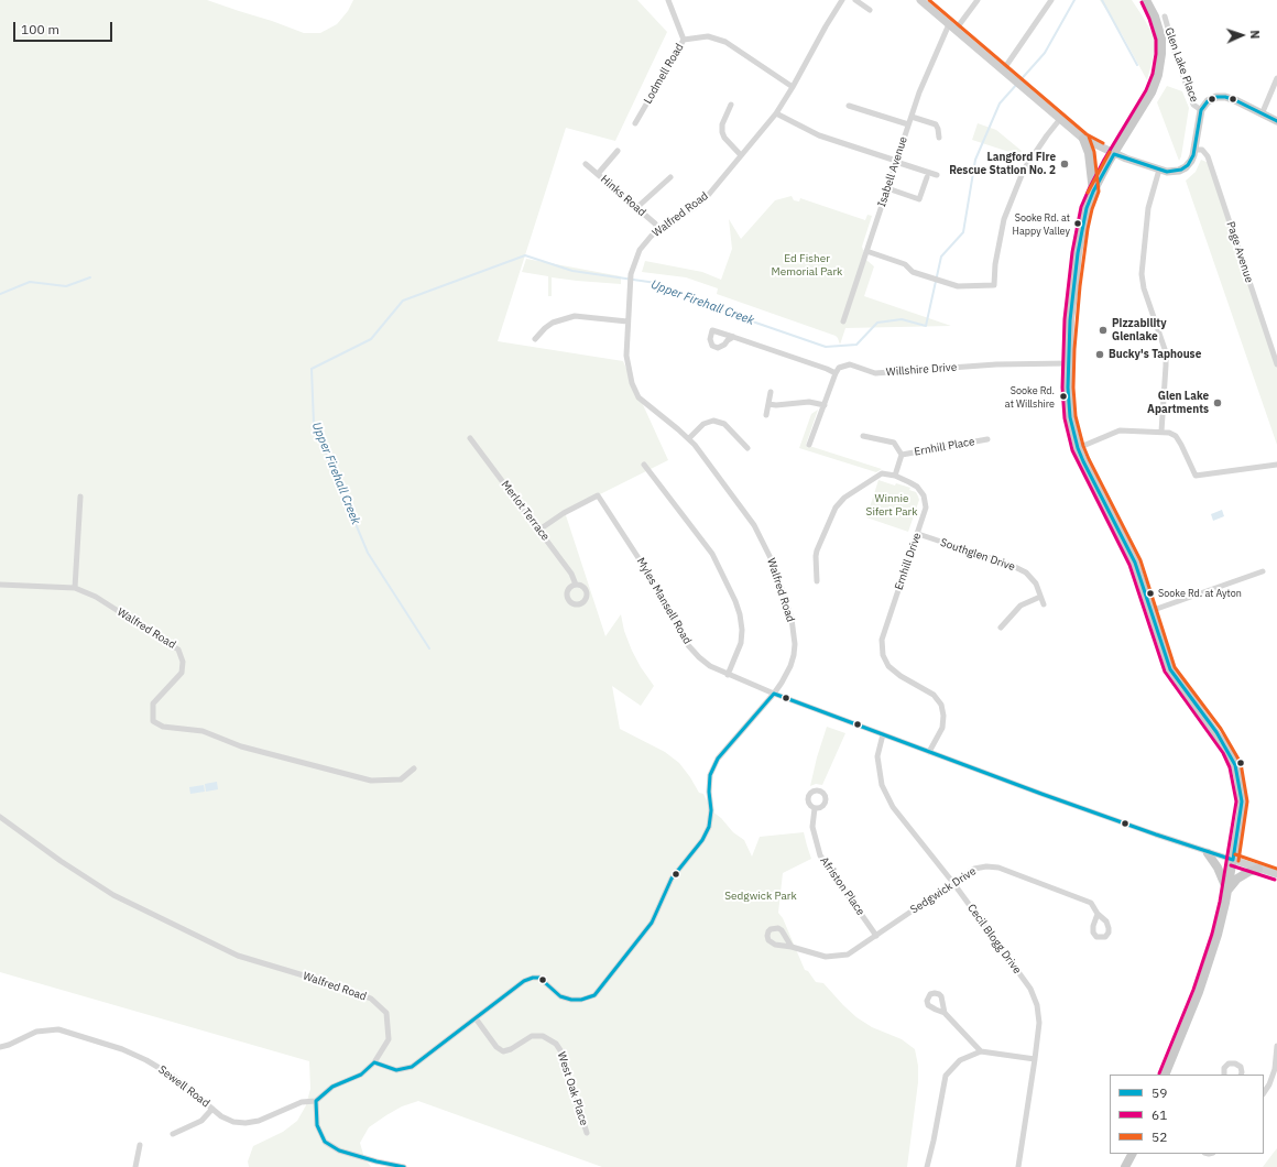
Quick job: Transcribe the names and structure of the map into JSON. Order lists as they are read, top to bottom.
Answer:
{
  "streets": {
    "street": [
      "Glen Lake Place",
      "Lodmell Road",
      "Isabell Avenue",
      "Hinks Road",
      "Walfred Road",
      "Page Avenue",
      "Willshire Drive",
      "Ernhill Place",
      "Merlot Terrace",
      "Southglen Drive",
      "Ernhill Drive",
      "Myles Mansell Road",
      "Afriston Place",
      "Sedgwick Drive",
      "Cecil Blogg Drive",
      "Sewell Road",
      "West Oak Place"
    ]
  },
  "crossings": [
    ["Lodmell Road", "Walfred Road"],
    ["Hinks Road", "Walfred Road"],
    ["Walfred Road", "Myles Mansell Road"],
    ["Walfred Road", "West Oak Place"],
    ["Ernhill Place", "Ernhill Drive"],
    ["Merlot Terrace", "Myles Mansell Road"],
    ["Southglen Drive", "Ernhill Drive"],
    ["Ernhill Drive", "Myles Mansell Road"],
    ["Myles Mansell Road", "Cecil Blogg Drive"],
    ["Afriston Place", "Sedgwick Drive"],
    ["Sedgwick Drive", "Cecil Blogg Drive"]
  ],
  "water": ["Upper Firehall Creek"],
  "parks": ["Ed Fisher Memorial Park", "Winnie Sifert Park", "Sedgwick Park"],
  "places": [
    "Langford Fire Rescue Station No. 2",
    "Sooke Rd. at Happy Valley",
    "Pizzability Glenlake",
    "Bucky's Taphouse",
    "Sooke Rd. at Willshire",
    "Glen Lake Apartments",
    "Sooke Rd. at Ayton"
  ],
  "lines": ["transit line 52", "transit line 61", "transit line 59"],
  "legend": ["59", "61", "52"],
  "scale_bar": "100 m",
  "north": "right"
}
